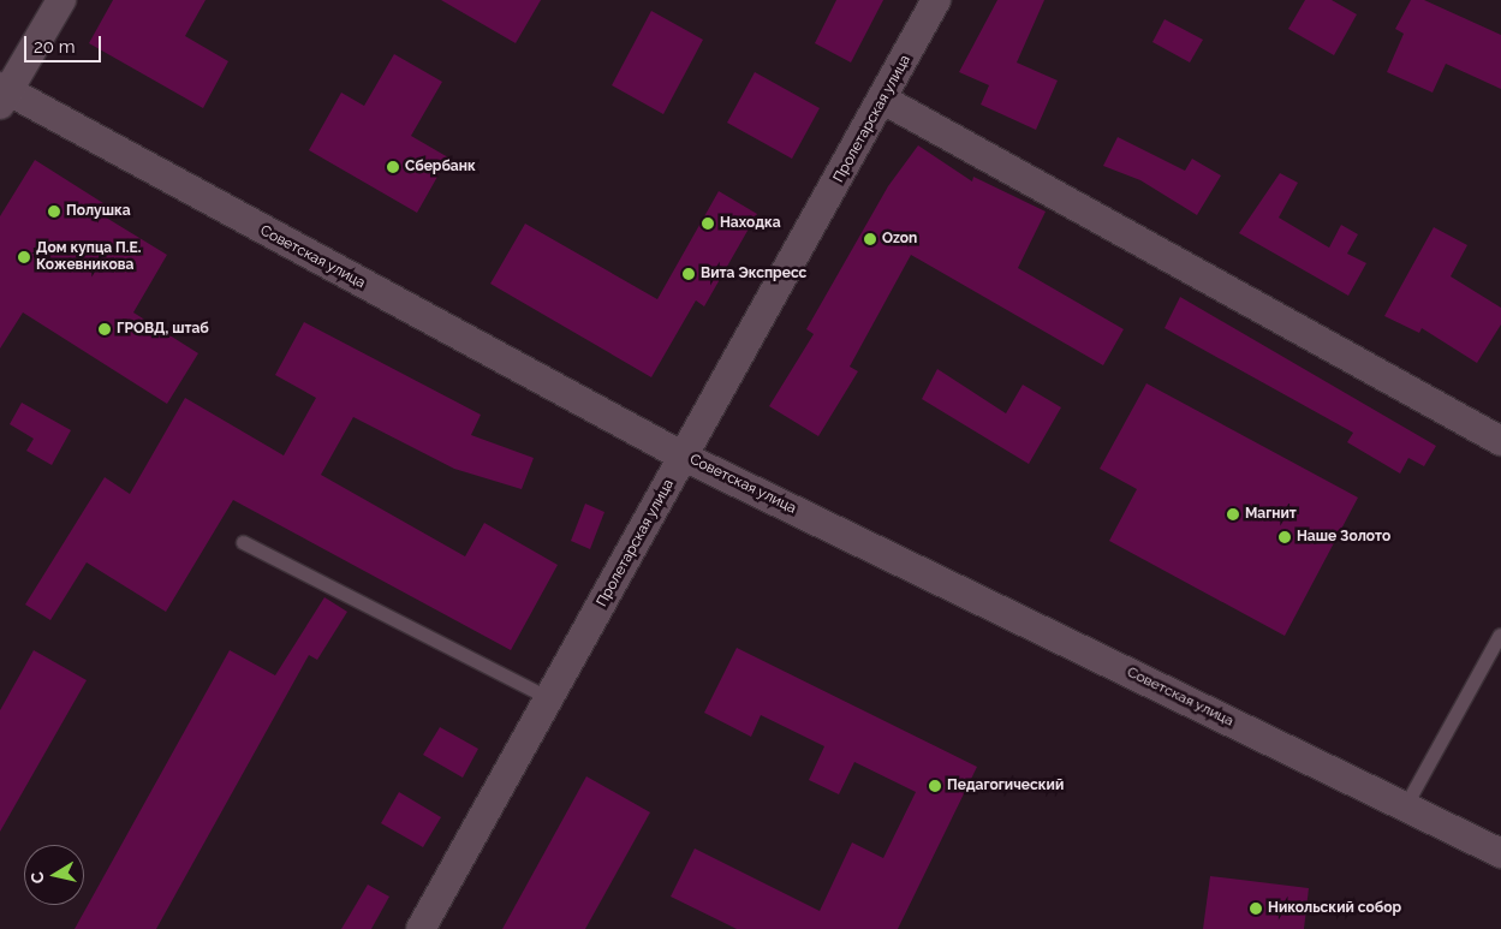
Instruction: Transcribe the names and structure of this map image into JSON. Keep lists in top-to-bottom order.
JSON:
{
  "streets": {
    "street": ["Пролетарская улица", "Советская улица"]
  },
  "crossings": [
    ["Пролетарская улица", "Советская улица"]
  ],
  "places": [
    "Сбербанк",
    "Полушка",
    "Находка",
    "Ozon",
    "Дом купца П.Е. Кожевникова",
    "Вита Экспресс",
    "ГРОВД, штаб",
    "Магнит",
    "Наше Золото",
    "Педагогический",
    "Никольский собор"
  ],
  "scale_bar": "20 m",
  "north": "left"
}
